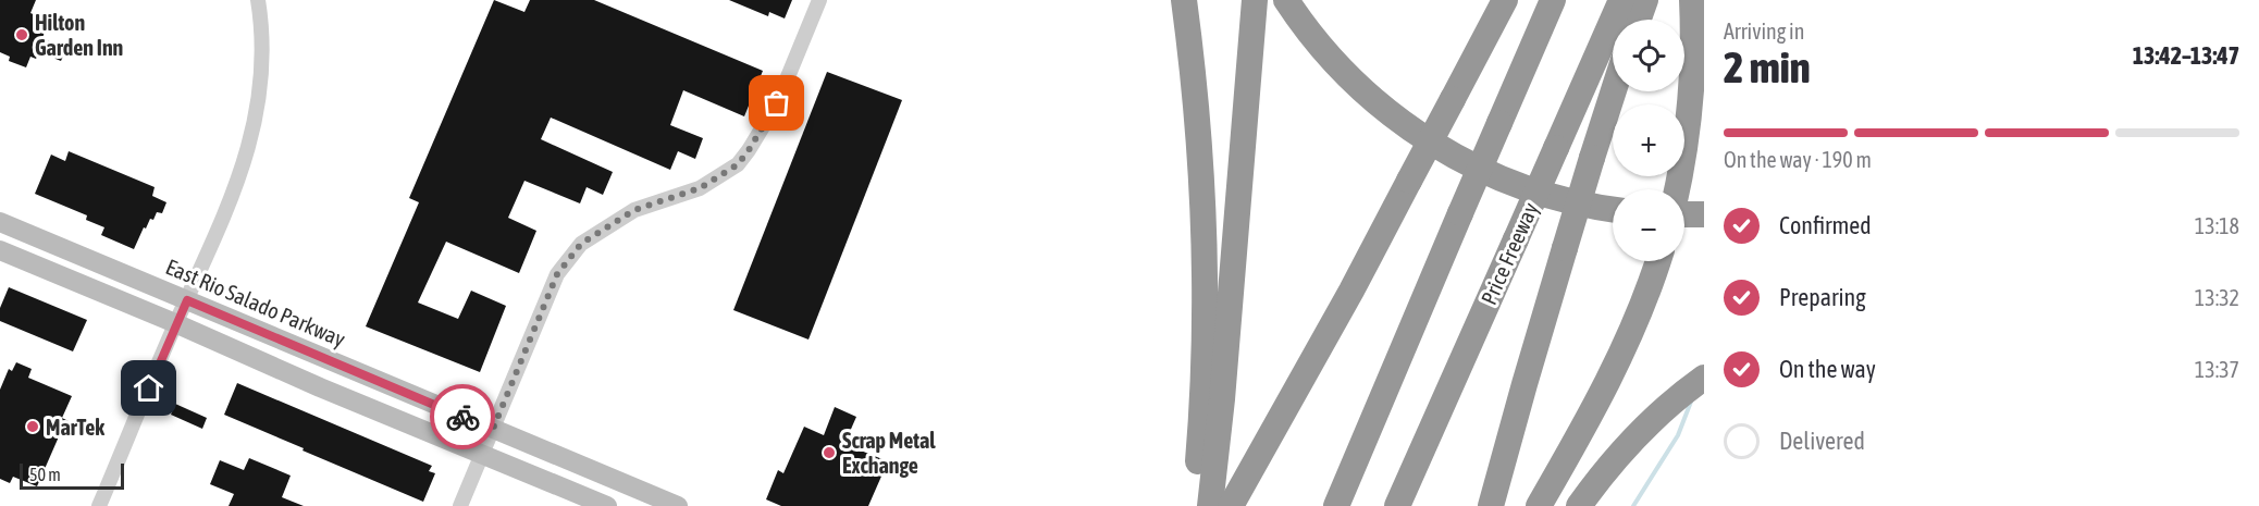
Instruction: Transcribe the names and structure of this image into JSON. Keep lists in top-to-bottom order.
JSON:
{
  "streets": {
    "highway": ["Price Freeway"],
    "main road": ["East Rio Salado Parkway"]
  },
  "places": ["Hilton Garden Inn", "MarTek", "Scrap Metal Exchange"],
  "scale_bar": "50 m",
  "page": {
    "heading": ["2 min", "Arriving in", "13:42–13:47"],
    "map_buttons": ["+", "−"],
    "bar": "On the way · 190 m",
    "list": [
      ["Confirmed", "13:18"],
      ["Preparing", "13:32"],
      ["On the way", "13:37"],
      "Delivered"
    ],
    "scale": "50 m"
  }
}
